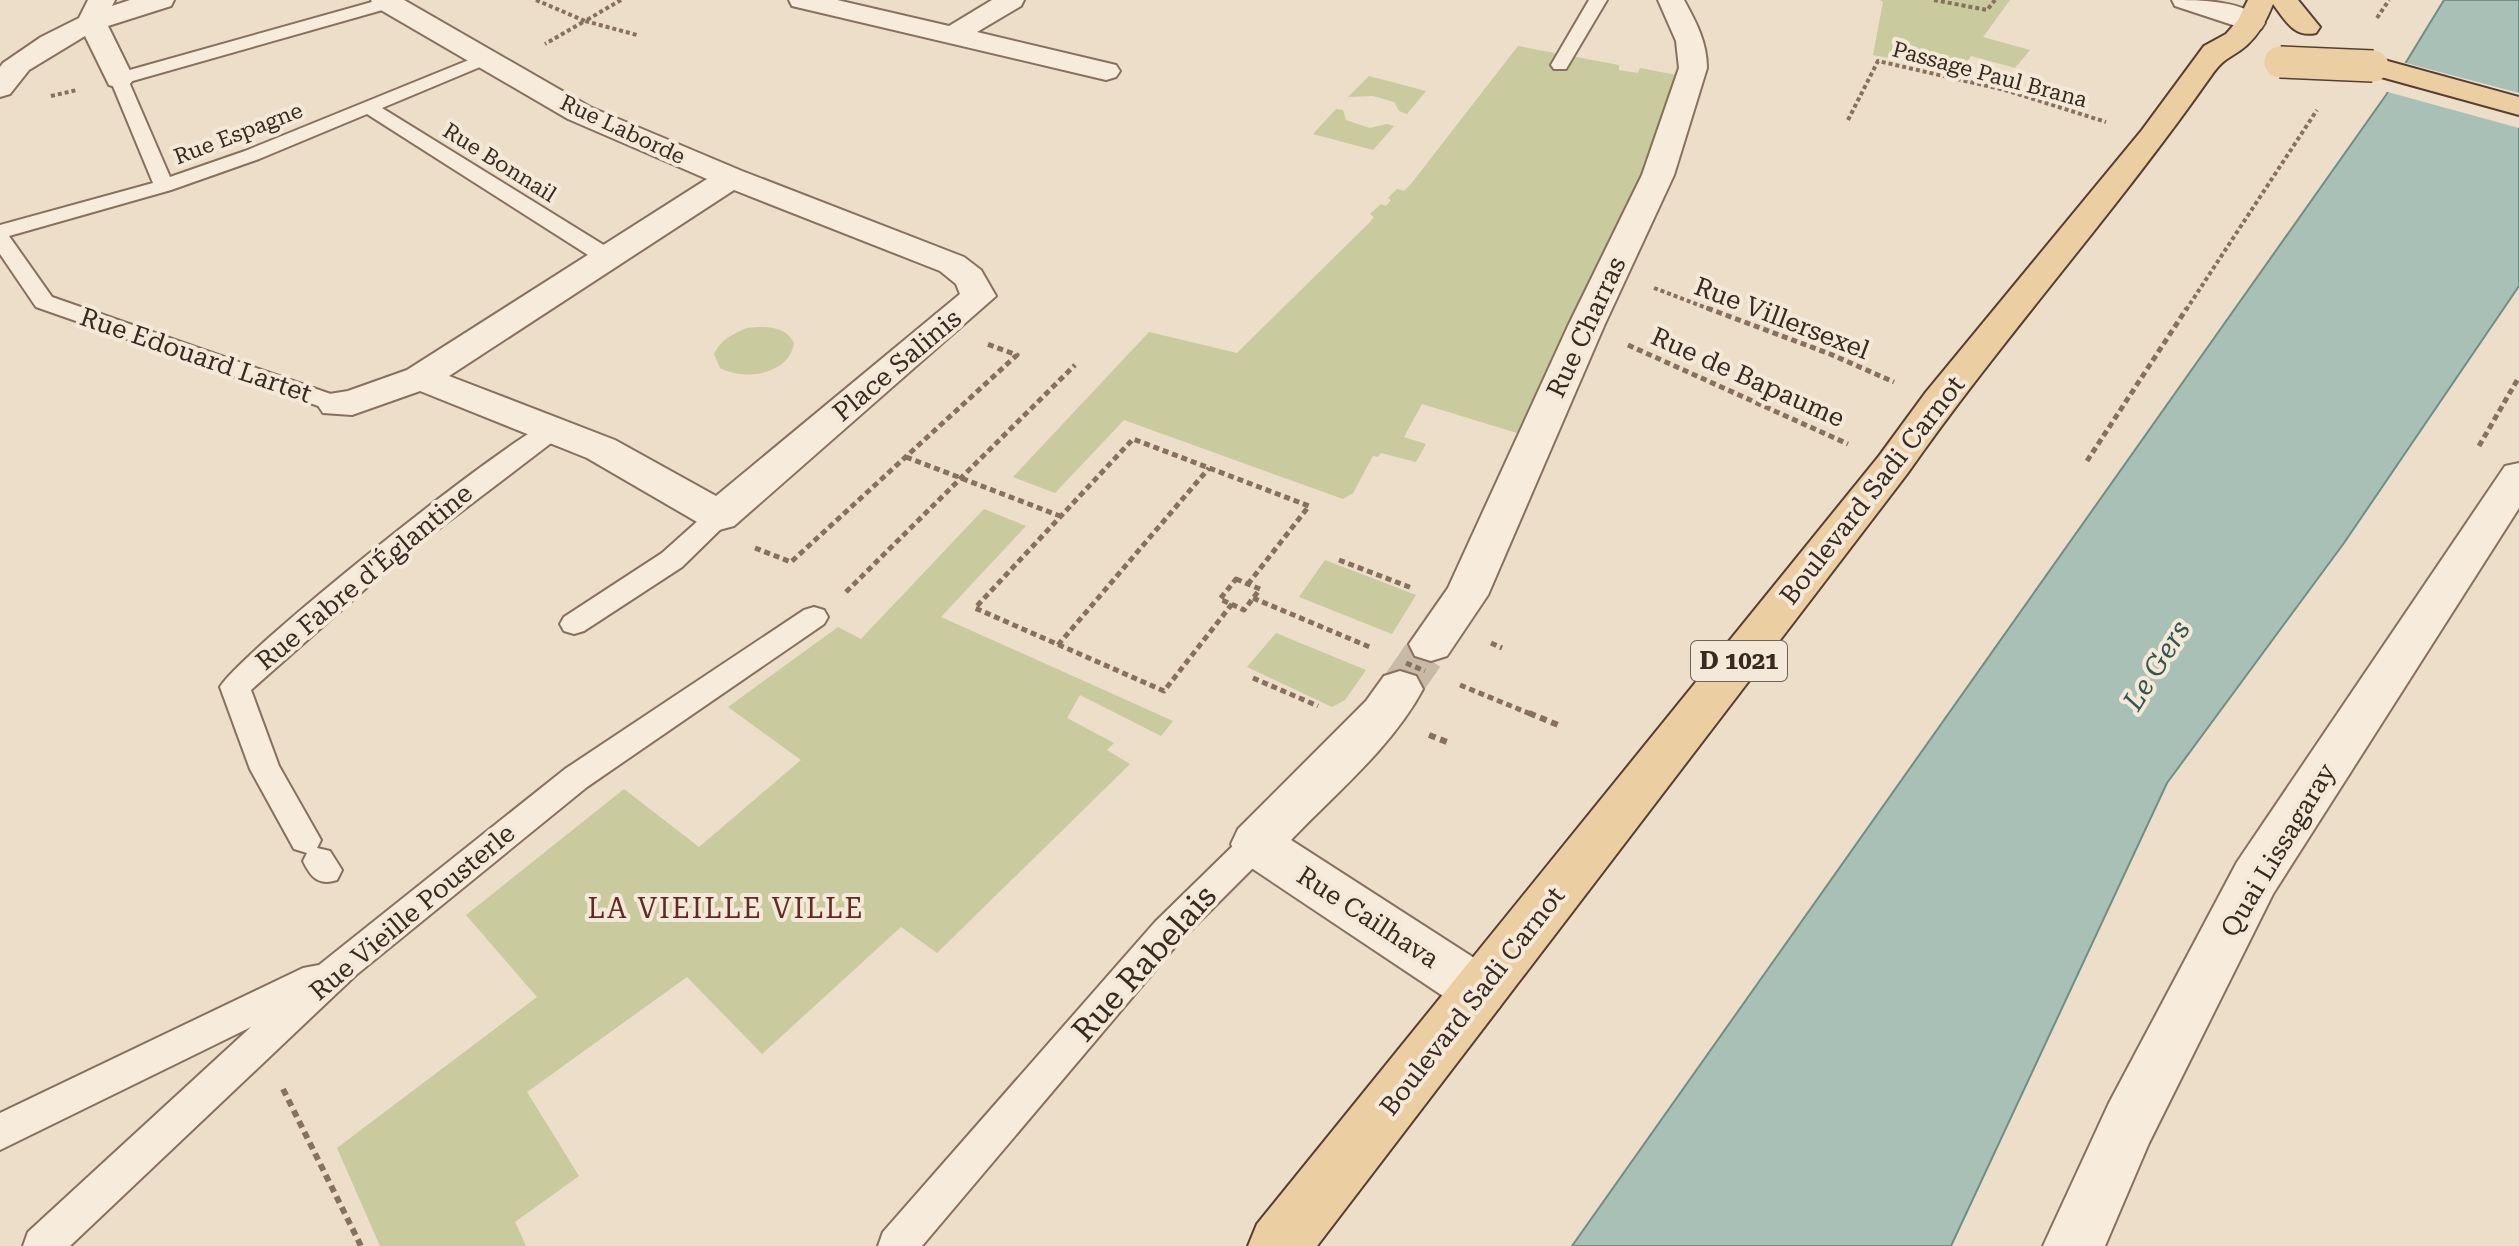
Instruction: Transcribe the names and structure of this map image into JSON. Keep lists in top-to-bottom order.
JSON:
{
  "streets": {
    "main road": ["Boulevard Sadi Carnot", "D 1021"],
    "street": [
      "Rue Laborde",
      "Rue Charras",
      "Rue Edouard Lartet",
      "Place Salinis",
      "Quai Lissagaray",
      "Rue Cailhava",
      "Rue Rabelais"
    ],
    "lane": [
      "Rue Espagne",
      "Rue Bonnail",
      "Rue Fabre d'Églantine",
      "Rue Vieille Pousterle"
    ],
    "path": ["Passage Paul Brana", "Rue Villersexel", "Rue de Bapaume"]
  },
  "crossings": [
    ["Rue Laborde", "Rue Espagne"],
    ["Rue Laborde", "Place Salinis"],
    ["Rue Espagne", "Rue Bonnail"],
    ["Rue Villersexel", "Rue Charras"],
    ["Rue Villersexel", "Boulevard Sadi Carnot"],
    ["Rue Charras", "Rue de Bapaume"],
    ["Rue Charras", "Rue Rabelais"],
    ["Rue de Bapaume", "Boulevard Sadi Carnot"],
    ["Boulevard Sadi Carnot", "Rue Cailhava"],
    ["Rue Cailhava", "Rue Rabelais"]
  ],
  "districts": ["LA VIEILLE VILLE"],
  "water": ["Le Gers"]
}
